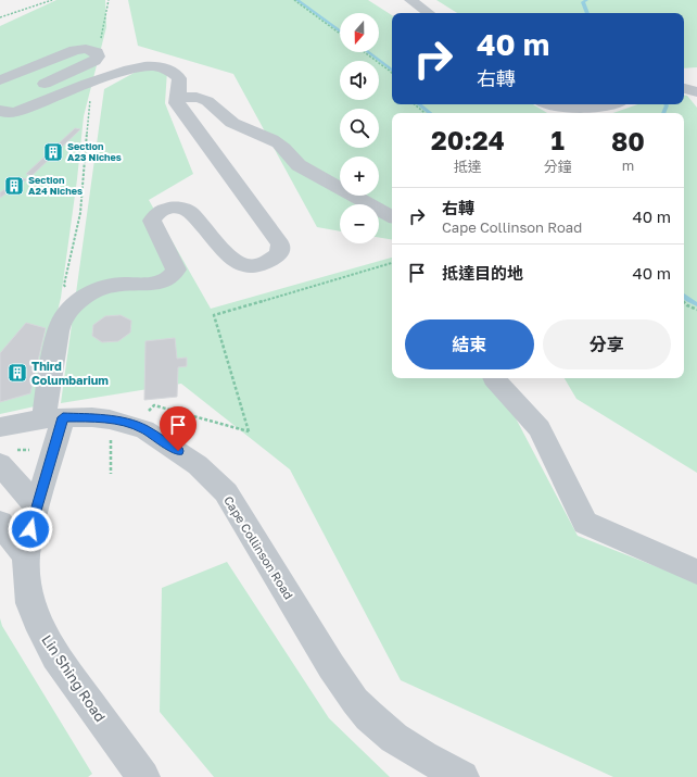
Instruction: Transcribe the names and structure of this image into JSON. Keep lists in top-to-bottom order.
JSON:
{
  "streets": {
    "street": ["Cape Collinson Road", "Lin Shing Road"]
  },
  "crossings": [
    ["Cape Collinson Road", "Lin Shing Road"]
  ],
  "places": {
    "building": ["Section A23 Niches", "Section A24 Niches", "Third Columbarium"]
  },
  "north": "bottom",
  "page": {
    "map_buttons": ["+", "−"],
    "turn": ["40 m", "右轉"],
    "eta": [
      "20:24",
      "抵達",
      "1",
      "分鐘",
      "80",
      "m"
    ],
    "list": [
      {
        "name": "右轉",
        "note": "Cape Collinson Road",
        "value": "40 m"
      },
      {
        "name": "抵達目的地",
        "value": "40 m"
      }
    ],
    "buttons": ["結束", "分享"]
  }
}
